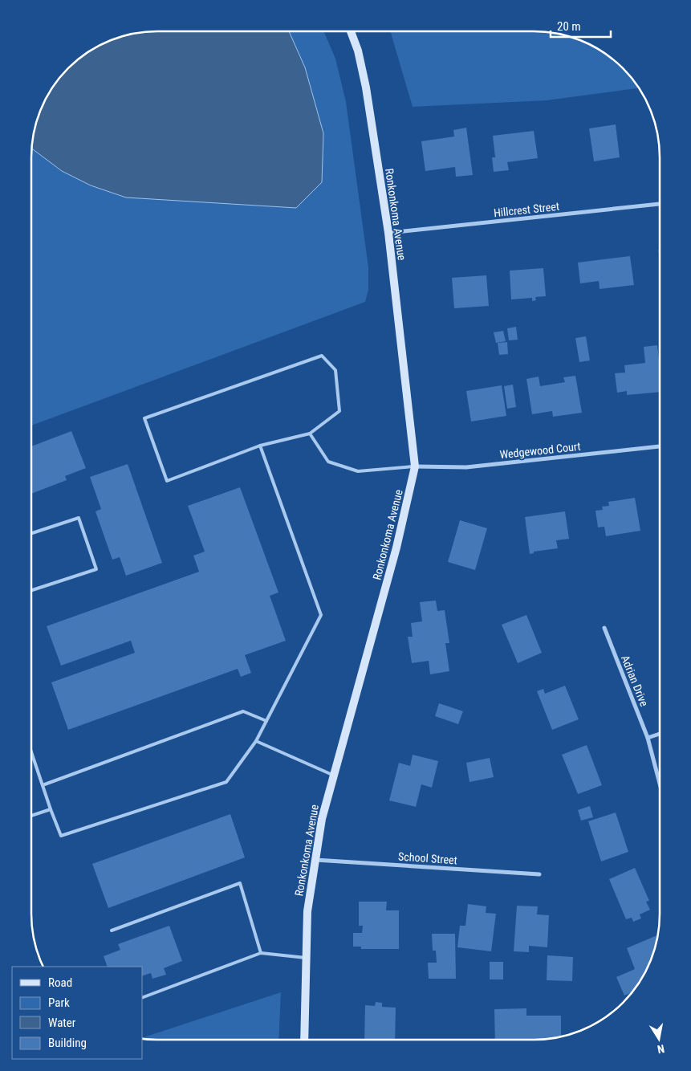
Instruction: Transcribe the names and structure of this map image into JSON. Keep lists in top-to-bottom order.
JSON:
{
  "streets": {
    "street": [
      "Hillcrest Street",
      "Ronkonkoma Avenue",
      "Wedgewood Court",
      "Adrian Drive",
      "School Street"
    ]
  },
  "crossings": [
    ["Hillcrest Street", "Ronkonkoma Avenue"],
    ["Ronkonkoma Avenue", "Wedgewood Court"],
    ["Ronkonkoma Avenue", "School Street"]
  ],
  "legend": [
    "Road",
    "Park",
    "Water",
    "Building"
  ],
  "scale_bar": "20 m",
  "north": "bottom"
}
